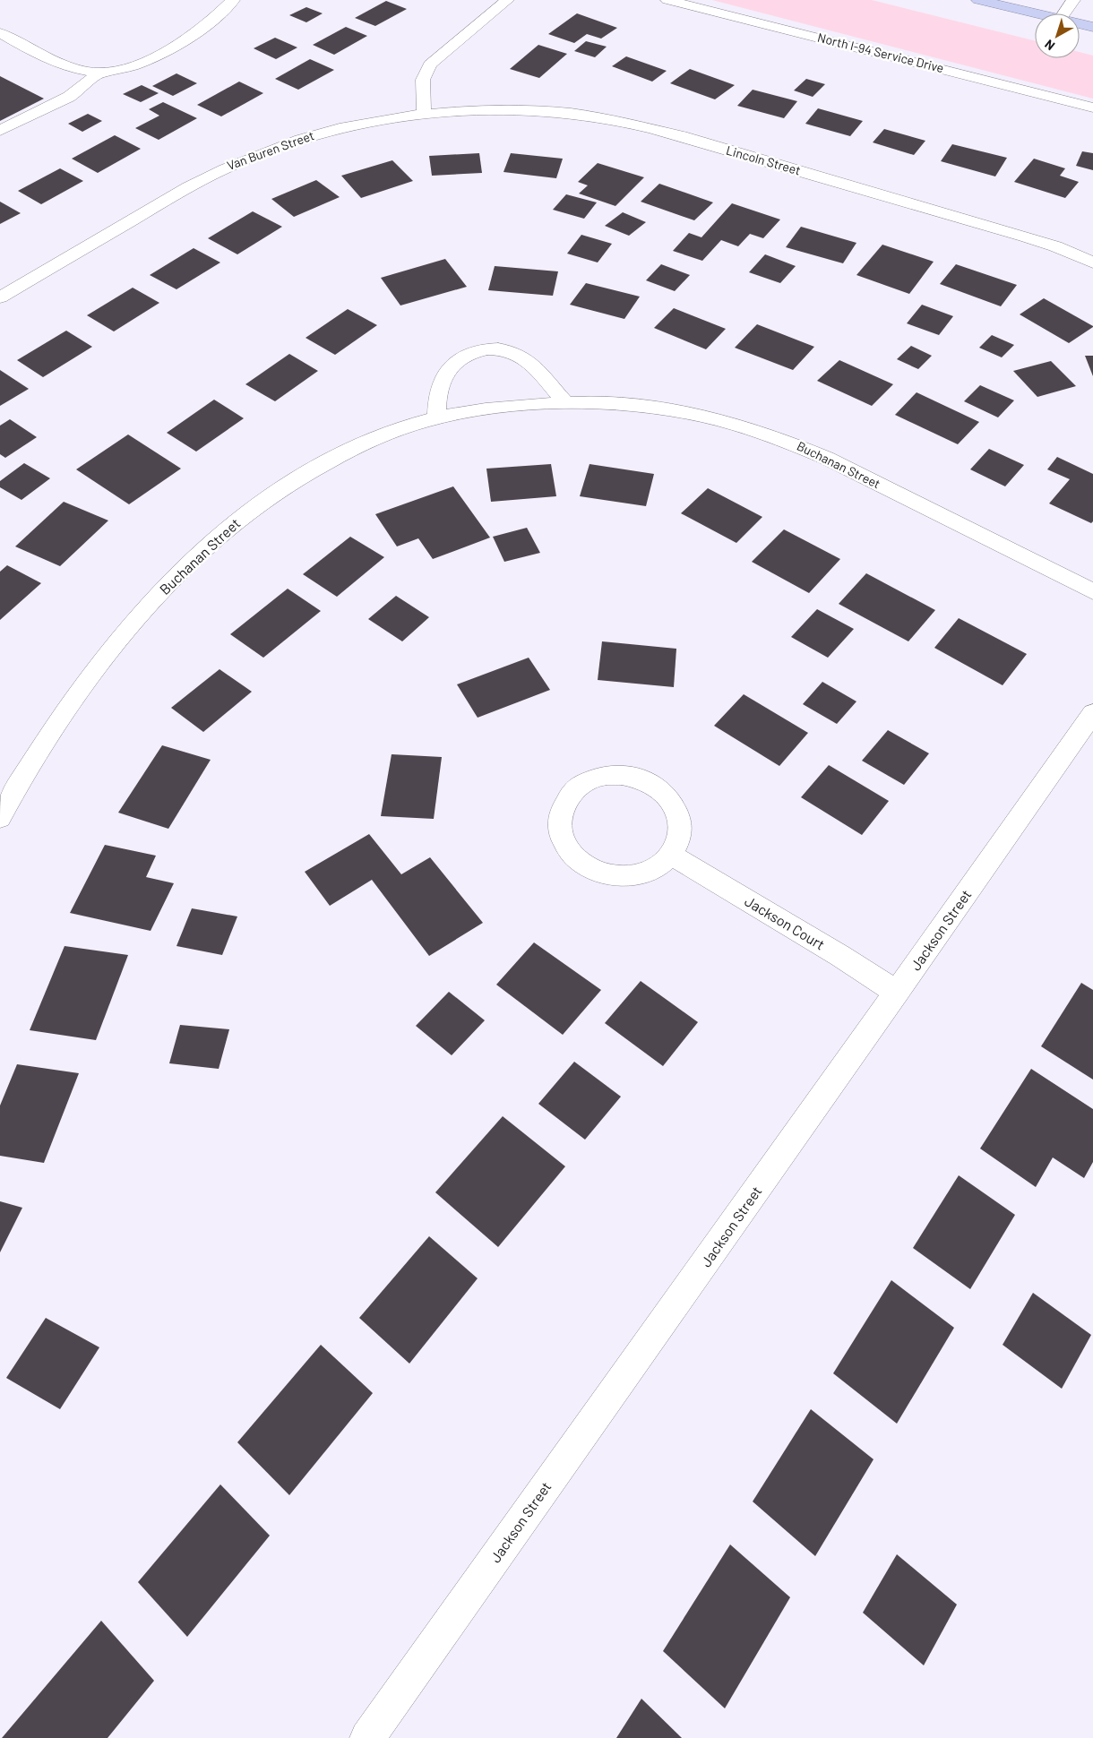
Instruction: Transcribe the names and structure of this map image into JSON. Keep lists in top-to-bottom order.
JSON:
{
  "streets": {
    "street": [
      "North I-94 Service Drive",
      "Van Buren Street",
      "Lincoln Street",
      "Buchanan Street",
      "Jackson Court",
      "Jackson Street"
    ]
  },
  "crossings": [
    ["Van Buren Street", "Lincoln Street"],
    ["Jackson Court", "Jackson Street"]
  ],
  "north": "bottom left"
}
